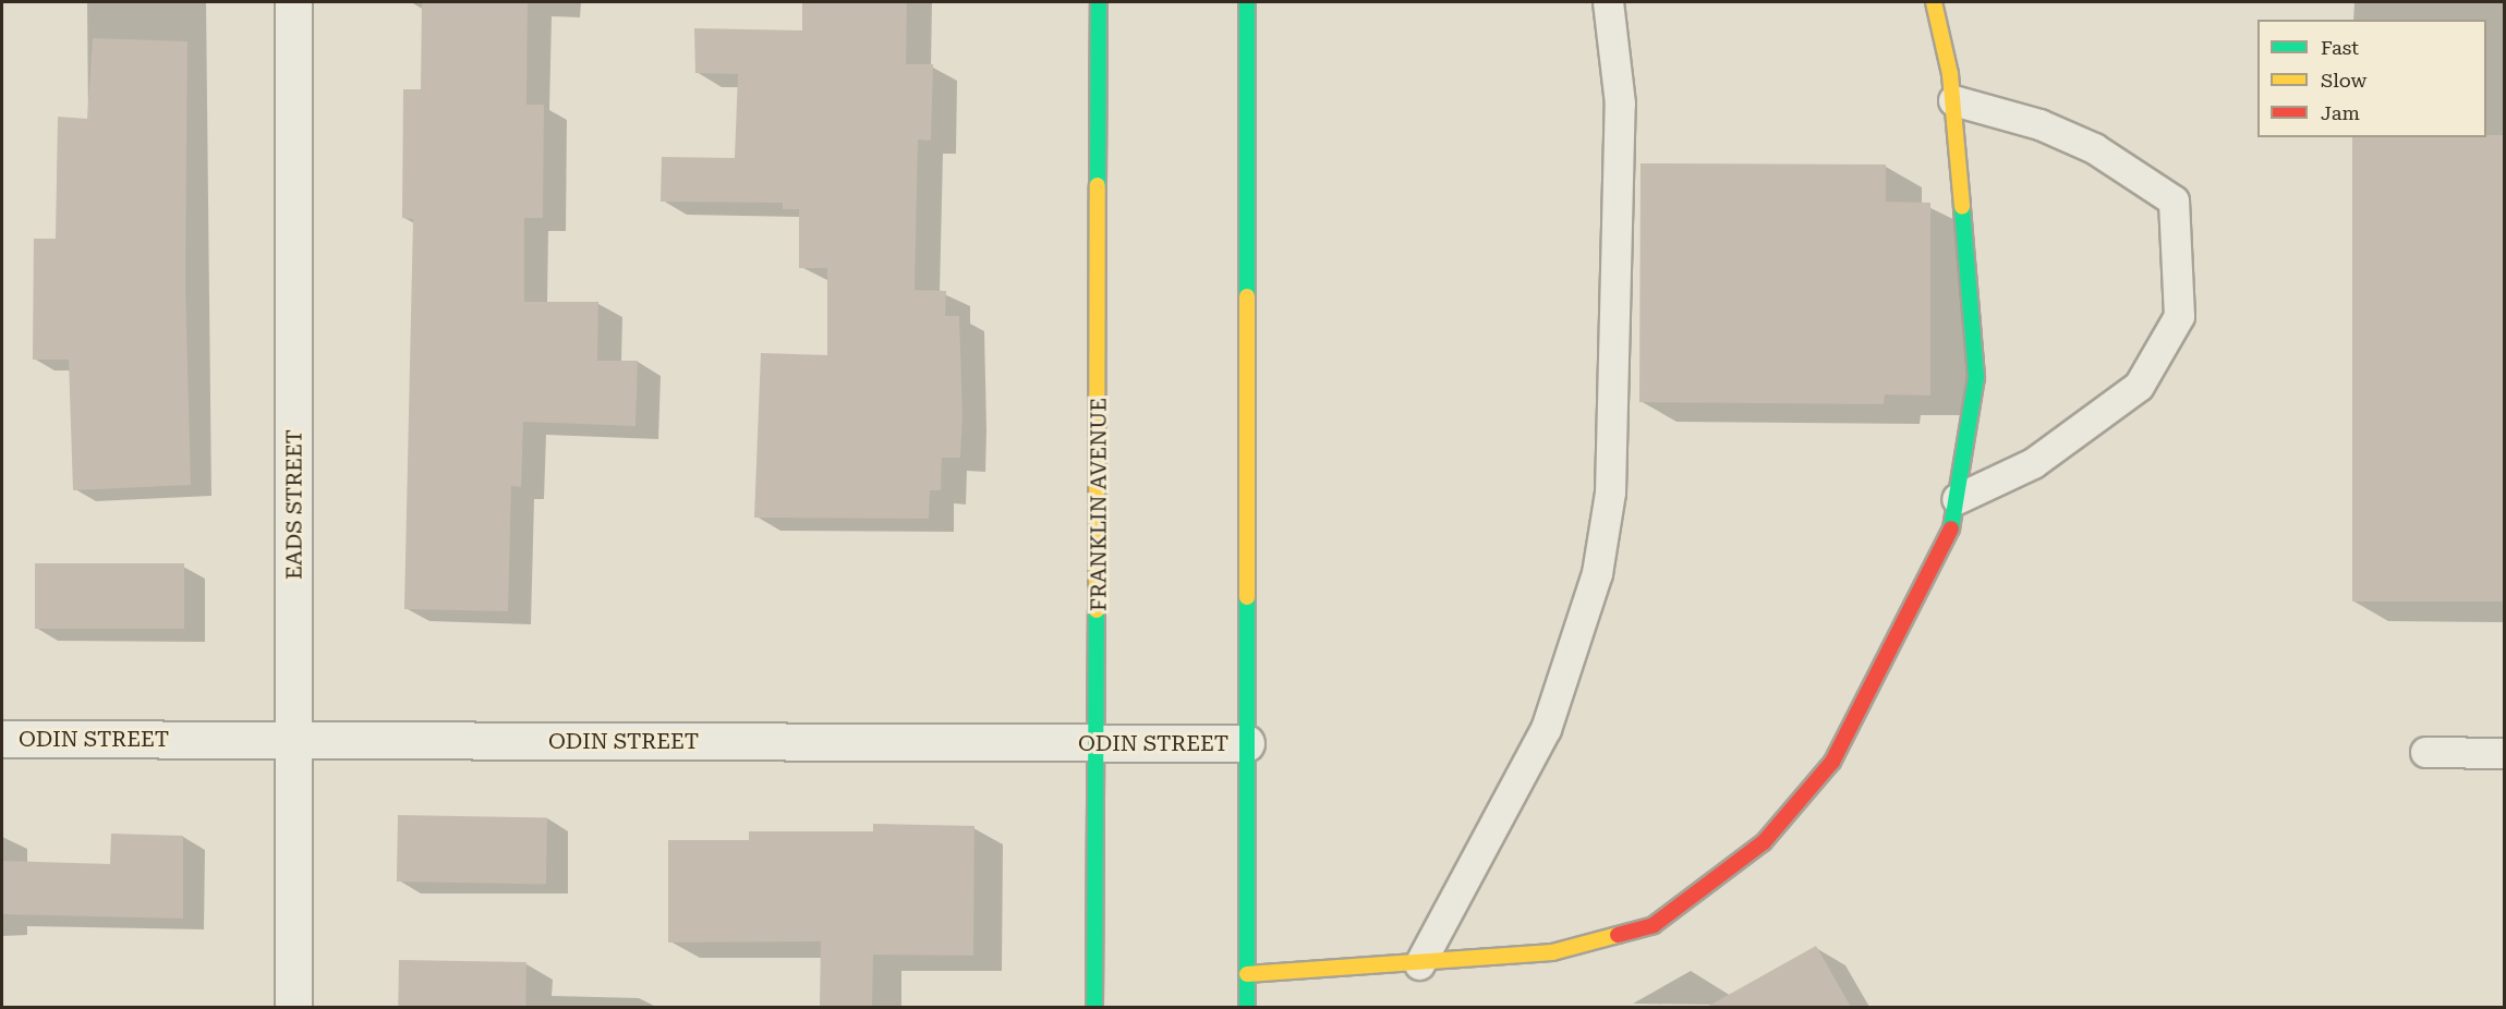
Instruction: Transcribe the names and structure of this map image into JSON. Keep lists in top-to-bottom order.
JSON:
{
  "streets": {
    "street": ["EADS STREET", "FRANKLIN AVENUE", "ODIN STREET"]
  },
  "crossings": [
    ["EADS STREET", "ODIN STREET"],
    ["FRANKLIN AVENUE", "ODIN STREET"]
  ],
  "legend": ["Fast", "Slow", "Jam"]
}
